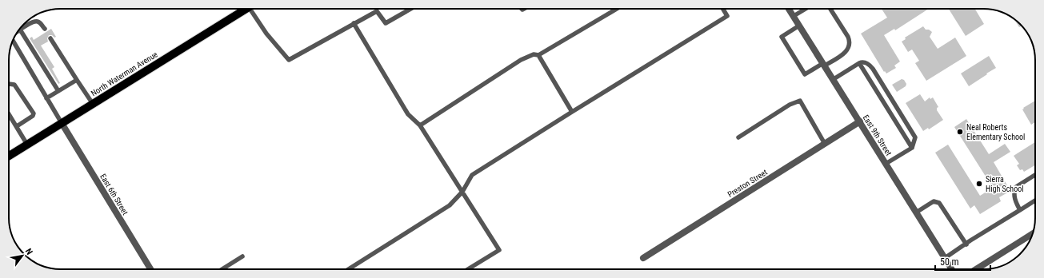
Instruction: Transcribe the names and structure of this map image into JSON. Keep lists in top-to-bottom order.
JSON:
{
  "streets": {
    "main road": ["North Waterman Avenue"],
    "street": ["East 9th Street", "Preston Street", "East 6th Street"]
  },
  "crossings": [
    ["North Waterman Avenue", "East 6th Street"],
    ["East 9th Street", "Preston Street"]
  ],
  "places": ["Neal Roberts Elementary School", "Sierra High School"],
  "scale_bar": "50 m",
  "north": "top right"
}
